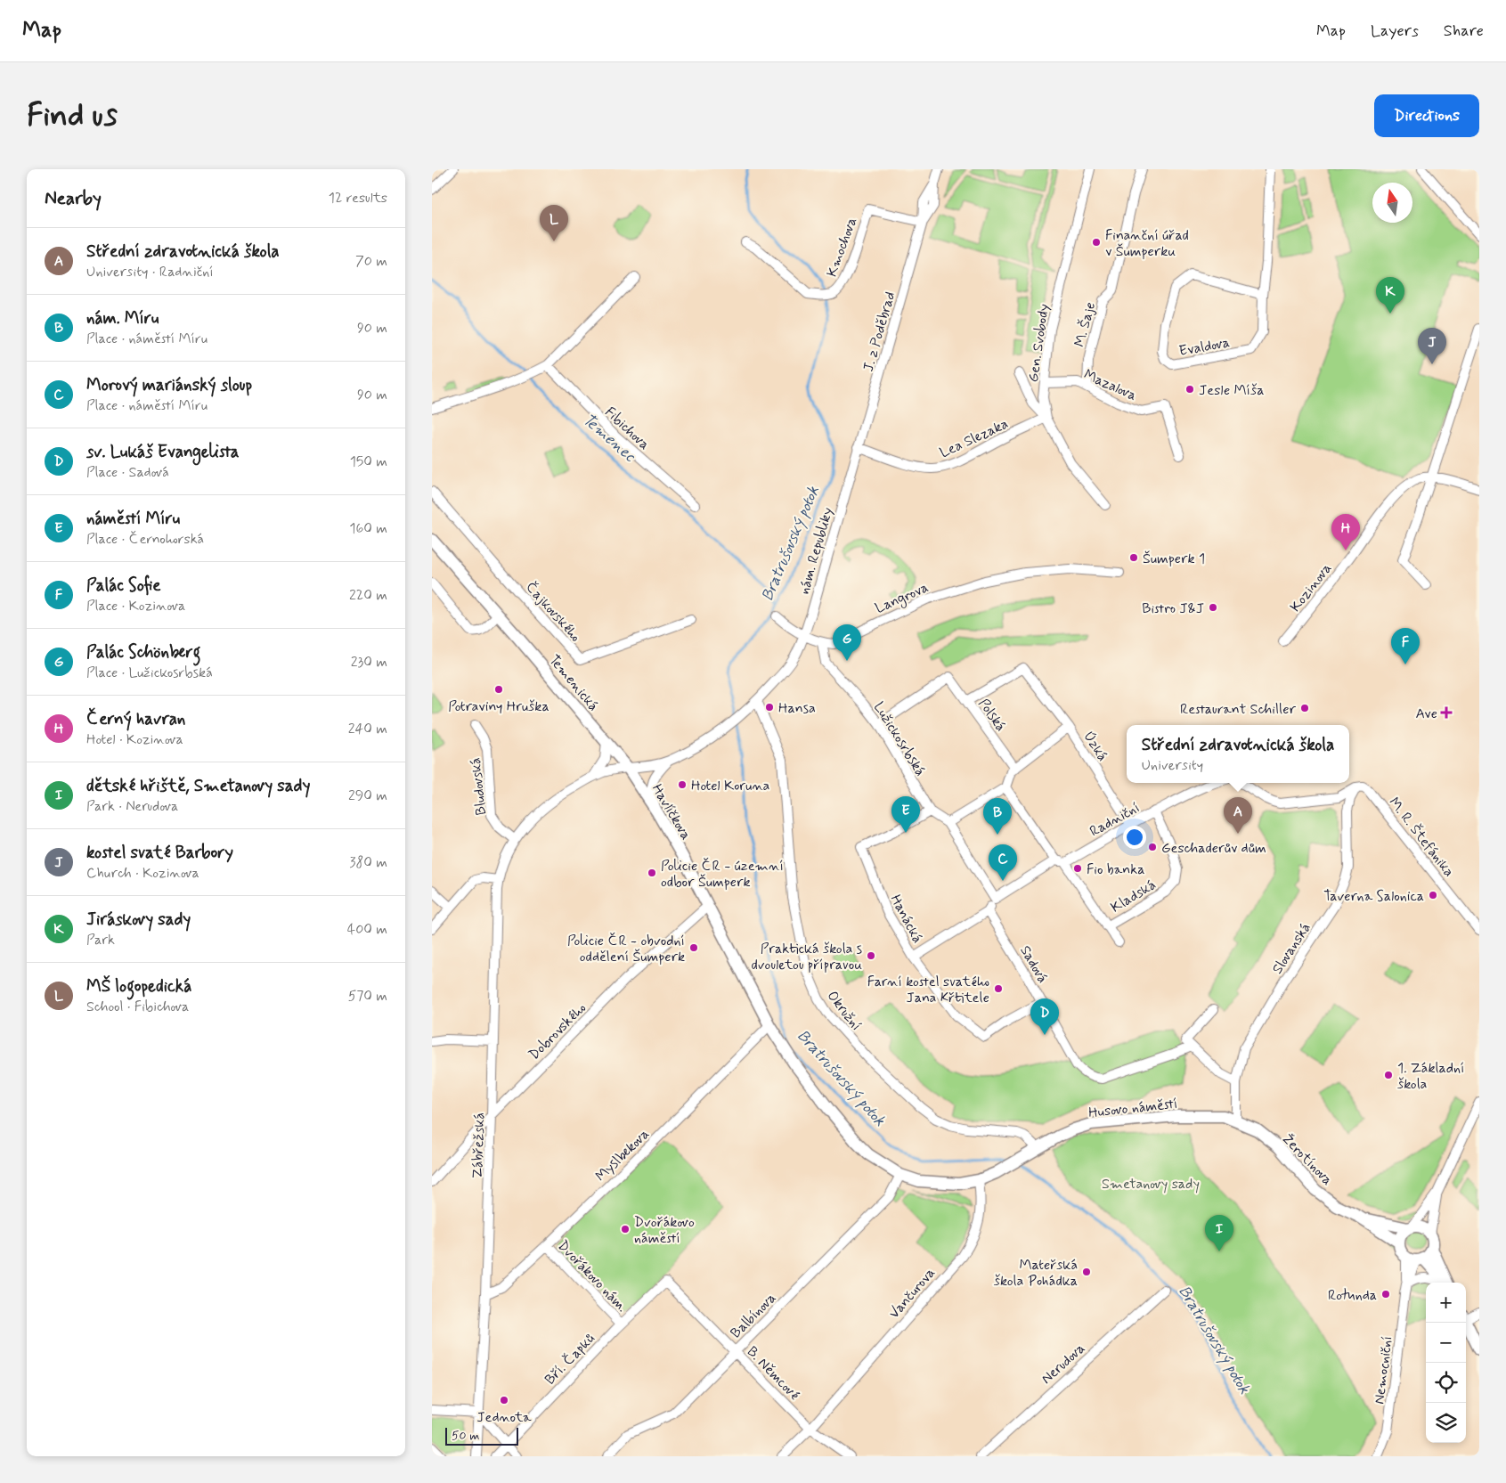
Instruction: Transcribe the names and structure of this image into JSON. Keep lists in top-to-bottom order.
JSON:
{
  "streets": {
    "street": [
      "Kmochova",
      "M. Šaje",
      "J. z Poděbrad",
      "Gen. Svobody",
      "Evaldova",
      "Mazalova",
      "Fibichova",
      "Lea Slezaka",
      "nám. Republiky",
      "Kozinova",
      "Langrova",
      "Čajkovského",
      "Temenická",
      "Polská",
      "Lužickosrbská",
      "Úzká",
      "Bludovská",
      "Havlíčkova",
      "Radniční",
      "M. R. Štefánika",
      "Kladská",
      "Hanácká",
      "Slovanská",
      "Sadová",
      "Okružní",
      "Dobrovského",
      "Husovo náměstí",
      "Zábřežská",
      "Myslbekova",
      "Žerotínova",
      "Dvořákovo nám.",
      "Vančurova",
      "Balbínova",
      "Bří. Čapků",
      "Nerudova",
      "Nemocniční",
      "B. Němcové"
    ]
  },
  "crossings": [
    ["Kmochova", "J. z Poděbrad"],
    ["M. Šaje", "Mazalova"],
    ["J. z Poděbrad", "Lea Slezaka"],
    ["J. z Poděbrad", "nám. Republiky"],
    ["Gen. Svobody", "Mazalova"],
    ["Gen. Svobody", "Lea Slezaka"],
    ["Lea Slezaka", "nám. Republiky"],
    ["Langrova", "Lužickosrbská"],
    ["Temenická", "Havlíčkova"],
    ["Polská", "Lužickosrbská"],
    ["Polská", "Úzká"],
    ["Lužickosrbská", "Hanácká"],
    ["Úzká", "Radniční"],
    ["Bludovská", "Zábřežská"],
    ["Havlíčkova", "Dobrovského"],
    ["Havlíčkova", "Myslbekova"],
    ["Havlíčkova", "Vančurova"],
    ["Havlíčkova", "Balbínova"],
    ["Radniční", "Kladská"],
    ["M. R. Štefánika", "Slovanská"],
    ["Hanácká", "Sadová"],
    ["Slovanská", "Husovo náměstí"],
    ["Slovanská", "Žerotínova"],
    ["Okružní", "Husovo náměstí"],
    ["Dobrovského", "Zábřežská"],
    ["Husovo náměstí", "Žerotínova"],
    ["Zábřežská", "Myslbekova"],
    ["Myslbekova", "Dvořákovo nám."],
    ["Žerotínova", "Nemocniční"],
    ["Dvořákovo nám.", "Bří. Čapků"],
    ["Vančurova", "B. Němcové"],
    ["Balbínova", "B. Němcové"],
    ["Bří. Čapků", "B. Němcové"]
  ],
  "water": ["Temenec", "Bratrušovský potok"],
  "parks": ["Smetanovy sady"],
  "places": {
    "other": [
      "Finanční úřad v Šumperku",
      "Jesle Míša",
      "Šumperk 1",
      "Bistro J&J",
      "Potraviny Hruška",
      "Hansa",
      "Restaurant Schiller",
      "Hotel Koruna",
      "Geschaderův dům",
      "Fio banka",
      "Policie ČR - územní odbor Šumperk",
      "Taverna Salonica",
      "Policie ČR - obvodní oddělení Šumperk",
      "Praktická škola s dvouletou přípravou",
      "Farní kostel svatého Jana Křtitele",
      "1. Základní škola",
      "Dvořákovo náměstí",
      "Mateřská škola Pohádka",
      "Rotunda",
      "Jednota"
    ],
    "health": ["Ave"]
  },
  "scale_bar": "50 m",
  "north": "top",
  "page": {
    "header": "Map",
    "nav": ["Map", "Layers", "Share"],
    "buttons": "Directions",
    "title": "Find us",
    "heading": ["Nearby", "12 results"],
    "pins": [
      "L",
      "K",
      "J",
      "H",
      "G",
      "F",
      "E",
      "A",
      "B",
      "C",
      "D",
      "I"
    ],
    "list": [
      {
        "mark": "A",
        "name": "Střední zdravotnická škola",
        "note": "University · Radniční",
        "value": "70 m"
      },
      {
        "mark": "B",
        "name": "nám. Míru",
        "note": "Place · náměstí Míru",
        "value": "90 m"
      },
      {
        "mark": "C",
        "name": "Morový mariánský sloup",
        "note": "Place · náměstí Míru",
        "value": "90 m"
      },
      {
        "mark": "D",
        "name": "sv. Lukáš Evangelista",
        "note": "Place · Sadová",
        "value": "150 m"
      },
      {
        "mark": "E",
        "name": "náměstí Míru",
        "note": "Place · Černohorská",
        "value": "160 m"
      },
      {
        "mark": "F",
        "name": "Palác Sofie",
        "note": "Place · Kozinova",
        "value": "220 m"
      },
      {
        "mark": "G",
        "name": "Palác Schönberg",
        "note": "Place · Lužickosrbská",
        "value": "230 m"
      },
      {
        "mark": "H",
        "name": "Černý havran",
        "note": "Hotel · Kozinova",
        "value": "240 m"
      },
      {
        "mark": "I",
        "name": "dětské hřiště, Smetanovy sady",
        "note": "Park · Nerudova",
        "value": "290 m"
      },
      {
        "mark": "J",
        "name": "kostel svaté Barbory",
        "note": "Church · Kozinova",
        "value": "380 m"
      },
      {
        "mark": "K",
        "name": "Jiráskovy sady",
        "note": "Park",
        "value": "400 m"
      },
      {
        "mark": "L",
        "name": "MŠ logopedická",
        "note": "School · Fibichova",
        "value": "570 m"
      }
    ],
    "popup": ["Střední zdravotnická škola", "University"],
    "map_buttons": ["+", "−"],
    "scale": "50 m"
  }
}
